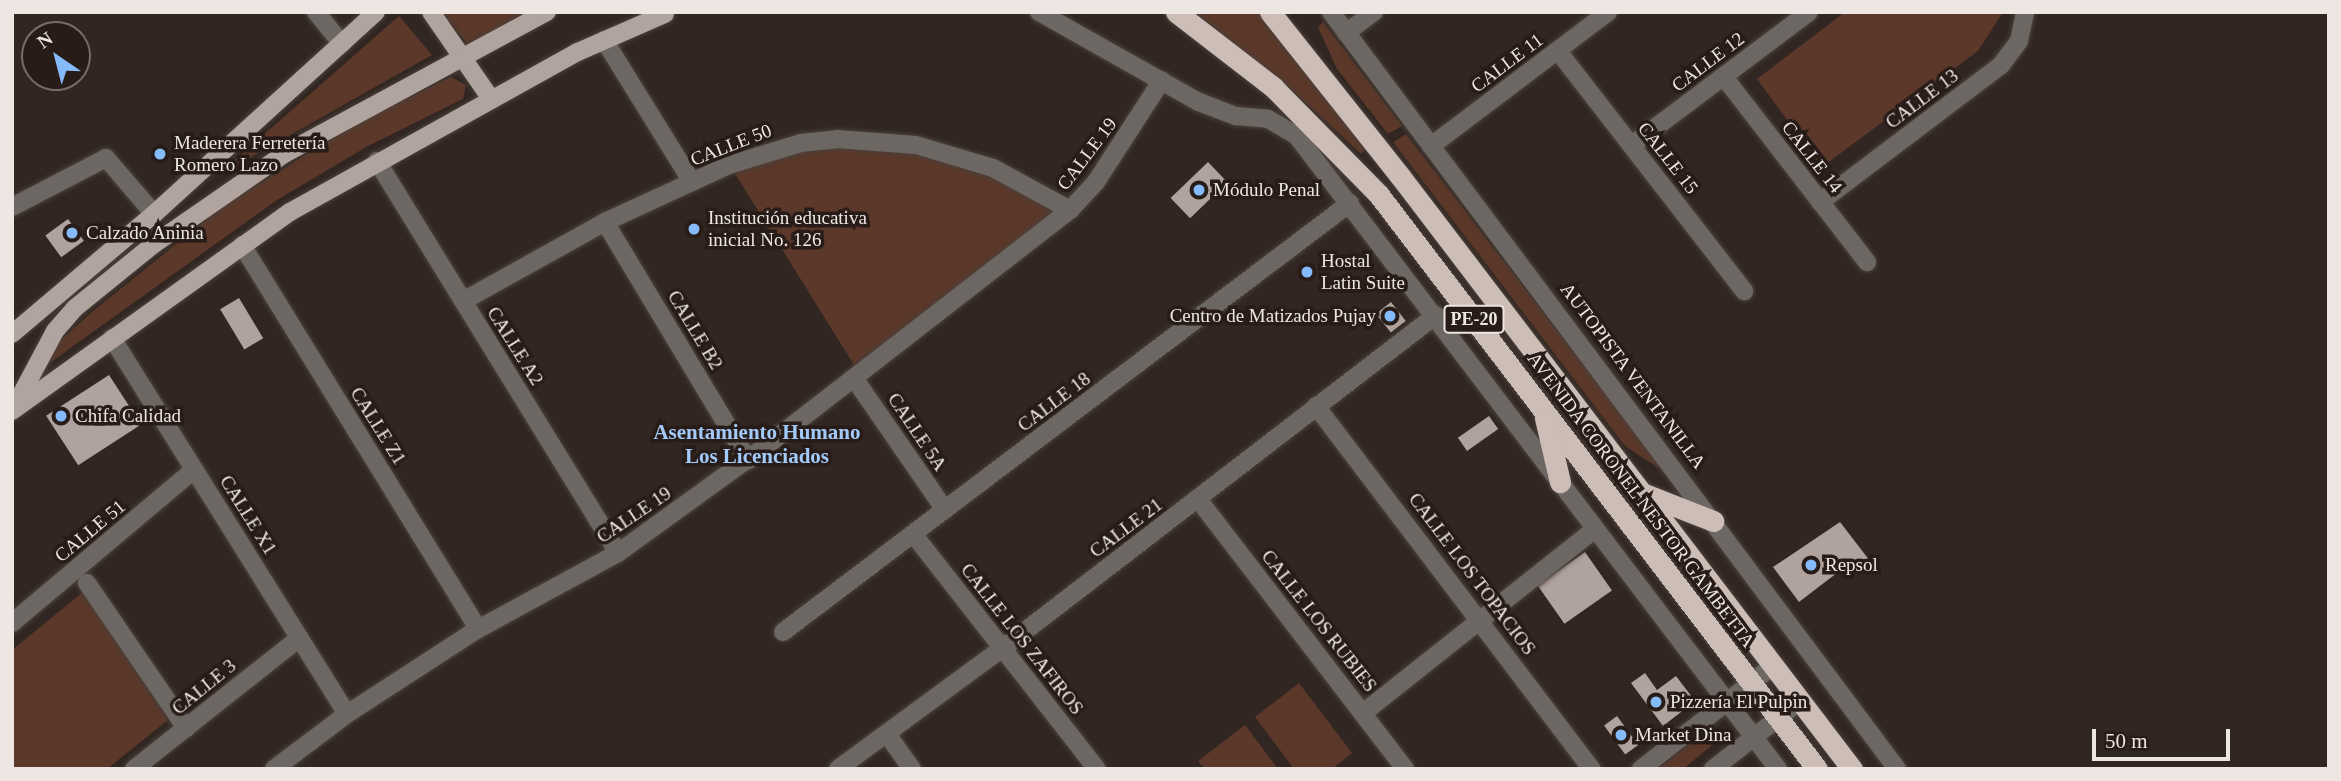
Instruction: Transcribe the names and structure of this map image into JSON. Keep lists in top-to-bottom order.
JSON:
{
  "streets": {
    "highway": ["PE-20", "AVENIDA CORONEL NESTOR GAMBETTA"],
    "street": [
      "CALLE 12",
      "CALLE 11",
      "CALLE 13",
      "CALLE 50",
      "CALLE 19",
      "CALLE 14",
      "CALLE 15",
      "CALLE B2",
      "CALLE A2",
      "AUTOPISTA VENTANILLA",
      "CALLE 18",
      "CALLE Z1",
      "CALLE 5A",
      "CALLE X1",
      "CALLE 21",
      "CALLE 51",
      "CALLE LOS TOPACIOS",
      "CALLE LOS RUBIES",
      "CALLE LOS ZAFIROS",
      "CALLE 3"
    ]
  },
  "crossings": [
    ["CALLE 12", "CALLE 14"],
    ["CALLE 12", "CALLE 15"],
    ["CALLE 11", "CALLE 15"],
    ["CALLE 11", "AUTOPISTA VENTANILLA"],
    ["CALLE 13", "CALLE 14"],
    ["CALLE 50", "CALLE 19"],
    ["CALLE 50", "CALLE B2"],
    ["CALLE 50", "CALLE A2"],
    ["CALLE 19", "CALLE B2"],
    ["CALLE 19", "CALLE A2"],
    ["CALLE 19", "CALLE Z1"],
    ["CALLE 19", "CALLE 5A"],
    ["CALLE 19", "CALLE X1"],
    ["PE-20", "AVENIDA CORONEL NESTOR GAMBETTA"],
    ["CALLE 18", "CALLE 5A"],
    ["CALLE 18", "CALLE LOS ZAFIROS"],
    ["CALLE X1", "CALLE 51"],
    ["CALLE X1", "CALLE 3"],
    ["CALLE 21", "CALLE LOS TOPACIOS"],
    ["CALLE 21", "CALLE LOS RUBIES"],
    ["CALLE 21", "CALLE LOS ZAFIROS"]
  ],
  "districts": ["Asentamiento Humano Los Licenciados"],
  "places": [
    "Maderera Ferretería Romero Lazo",
    "Módulo Penal",
    "Institución educativa inicial No. 126",
    "Calzado Aninia",
    "Hostal Latin Suite",
    "Centro de Matizados Pujay",
    "Chifa Calidad",
    "Repsol",
    "Pizzería El Pulpin",
    "Market Dina"
  ],
  "scale_bar": "50 m",
  "north": "top left"
}
